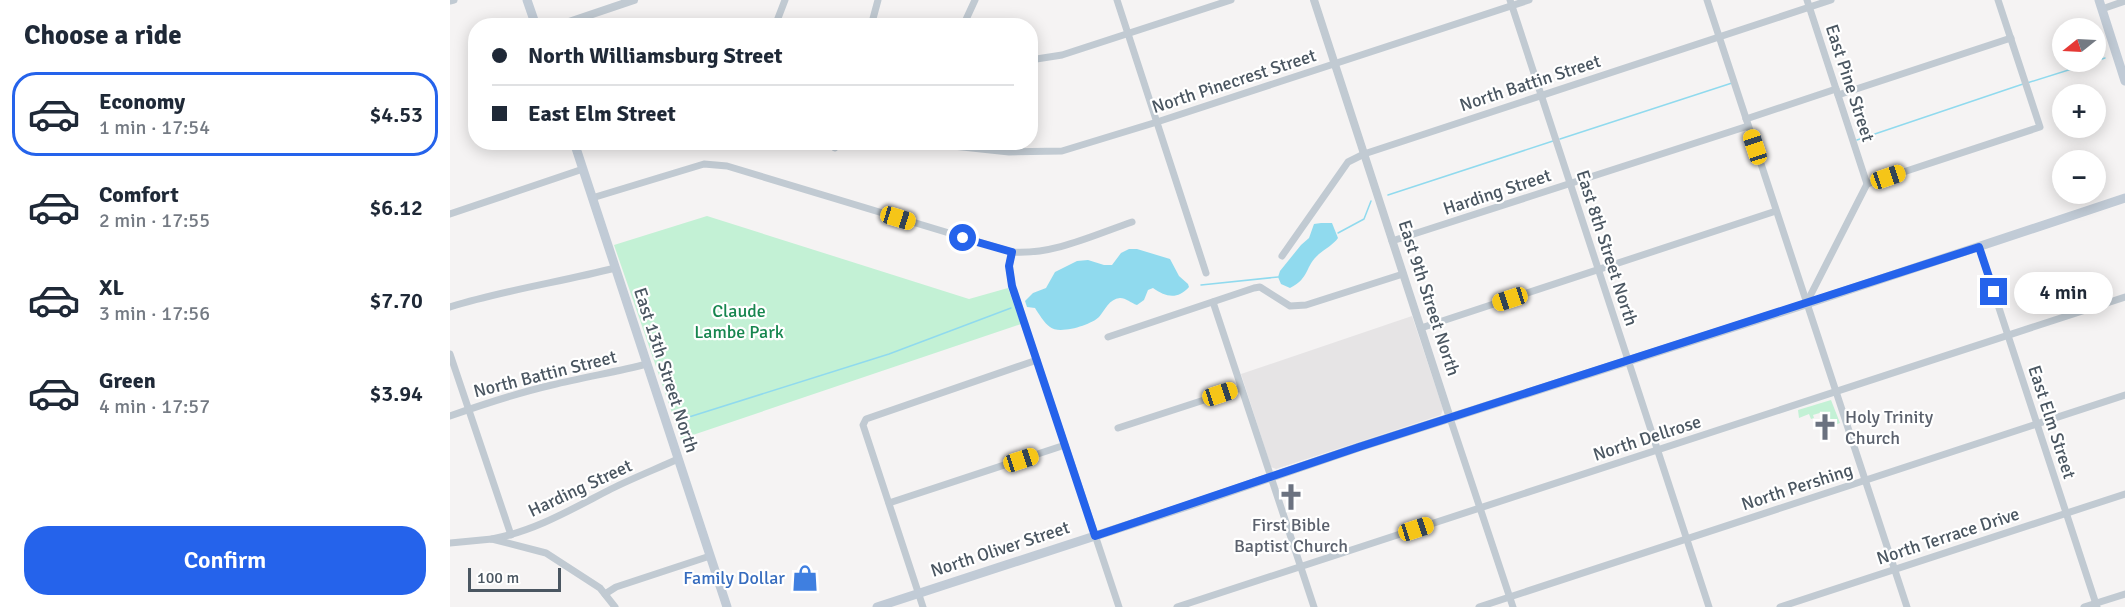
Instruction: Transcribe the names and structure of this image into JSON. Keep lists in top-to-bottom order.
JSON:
{
  "streets": {
    "main road": ["East 13th Street North", "North Oliver Street"],
    "street": [
      "North Pinecrest Street",
      "North Battin Street",
      "East Pine Street",
      "Harding Street",
      "East 8th Street North",
      "East 9th Street North",
      "East Elm Street",
      "North Dellrose",
      "North Pershing",
      "North Terrace Drive"
    ]
  },
  "crossings": [
    ["North Pinecrest Street", "East 8th Street North"],
    ["North Pinecrest Street", "East 9th Street North"],
    ["North Battin Street", "East Pine Street"],
    ["North Battin Street", "East 8th Street North"],
    ["North Battin Street", "East 9th Street North"],
    ["North Battin Street", "East 13th Street North"],
    ["East Pine Street", "Harding Street"],
    ["Harding Street", "East 8th Street North"],
    ["Harding Street", "East 9th Street North"],
    ["Harding Street", "East 13th Street North"],
    ["East 8th Street North", "North Dellrose"],
    ["East 8th Street North", "North Pershing"],
    ["East 8th Street North", "North Oliver Street"],
    ["East 9th Street North", "North Dellrose"],
    ["East 9th Street North", "North Pershing"],
    ["East 9th Street North", "North Oliver Street"],
    ["East Elm Street", "North Dellrose"],
    ["East Elm Street", "North Pershing"],
    ["East Elm Street", "North Terrace Drive"],
    ["East Elm Street", "North Oliver Street"]
  ],
  "parks": ["Claude Lambe Park"],
  "places": {
    "church": ["Holy Trinity Church", "First Bible Baptist Church"],
    "shop": ["Family Dollar"]
  },
  "scale_bar": "100 m",
  "north": "left",
  "page": {
    "heading": "Choose a ride",
    "map_buttons": ["+", "−"],
    "banner": ["North Williamsburg Street", "East Elm Street"],
    "list": [
      {
        "name": "Economy",
        "note": "1 min · 17:54",
        "value": "$4.53"
      },
      {
        "name": "Comfort",
        "note": "2 min · 17:55",
        "value": "$6.12"
      },
      {
        "name": "XL",
        "note": "3 min · 17:56",
        "value": "$7.70"
      },
      {
        "name": "Green",
        "note": "4 min · 17:57",
        "value": "$3.94"
      }
    ],
    "bubble": "4 min",
    "buttons": "Confirm",
    "scale": "100 m"
  }
}
